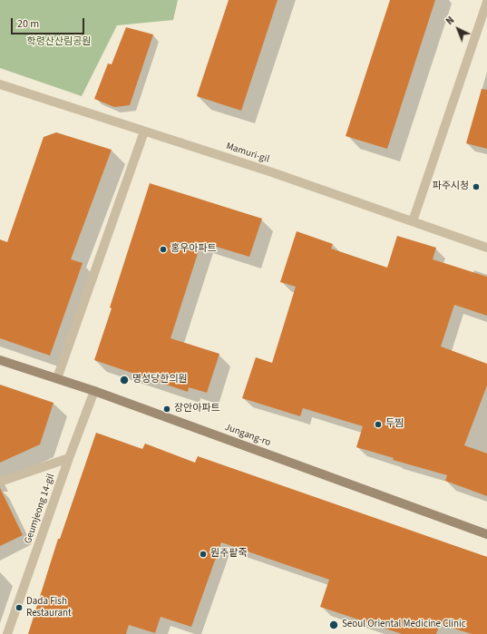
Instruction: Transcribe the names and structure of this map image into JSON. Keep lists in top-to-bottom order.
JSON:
{
  "streets": {
    "main road": ["Jungang-ro"],
    "street": ["Mamuri-gil", "Geumjeong 14-gil"]
  },
  "crossings": [
    ["Jungang-ro", "Geumjeong 14-gil"]
  ],
  "parks": ["학령산산림공원"],
  "places": [
    "파주시청",
    "홍우아파트",
    "명성당한의원",
    "장안아파트",
    "두찜",
    "원주팥죽",
    "Dada Fish Restaurant",
    "Seoul Oriental Medicine Clinic"
  ],
  "scale_bar": "20 m",
  "north": "top left"
}
